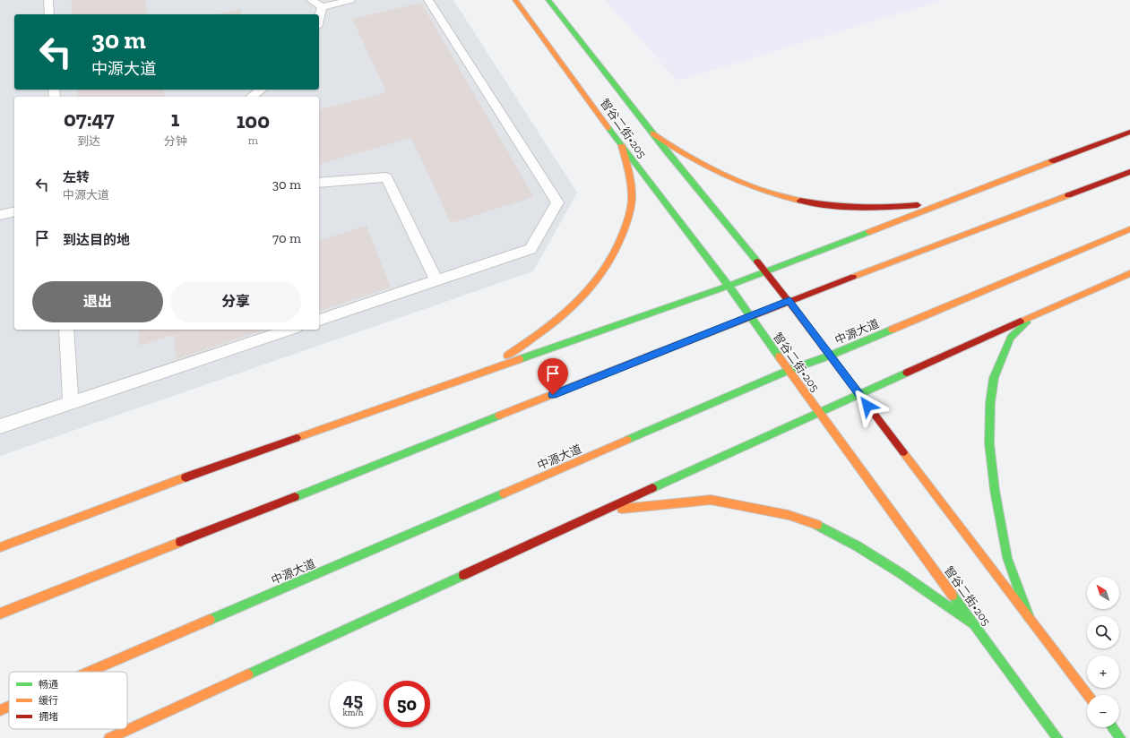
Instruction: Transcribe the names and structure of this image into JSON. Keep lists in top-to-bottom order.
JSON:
{
  "streets": {
    "main road": ["智谷二街•205", "中源大道"]
  },
  "crossings": [
    ["智谷二街•205", "中源大道"]
  ],
  "legend": ["畅通", "缓行", "拥堵"],
  "north": "top left",
  "page": {
    "turn": ["30 m", "中源大道"],
    "eta": [
      "07:47",
      "到达",
      "1",
      "分钟",
      "100",
      "m"
    ],
    "list": [
      {
        "name": "左转",
        "note": "中源大道",
        "value": "30 m"
      },
      {
        "name": "到达目的地",
        "value": "70 m"
      }
    ],
    "buttons": ["退出", "分享"],
    "map_buttons": ["+", "−"],
    "speed": "45 km/h",
    "limit": "50"
  }
}
